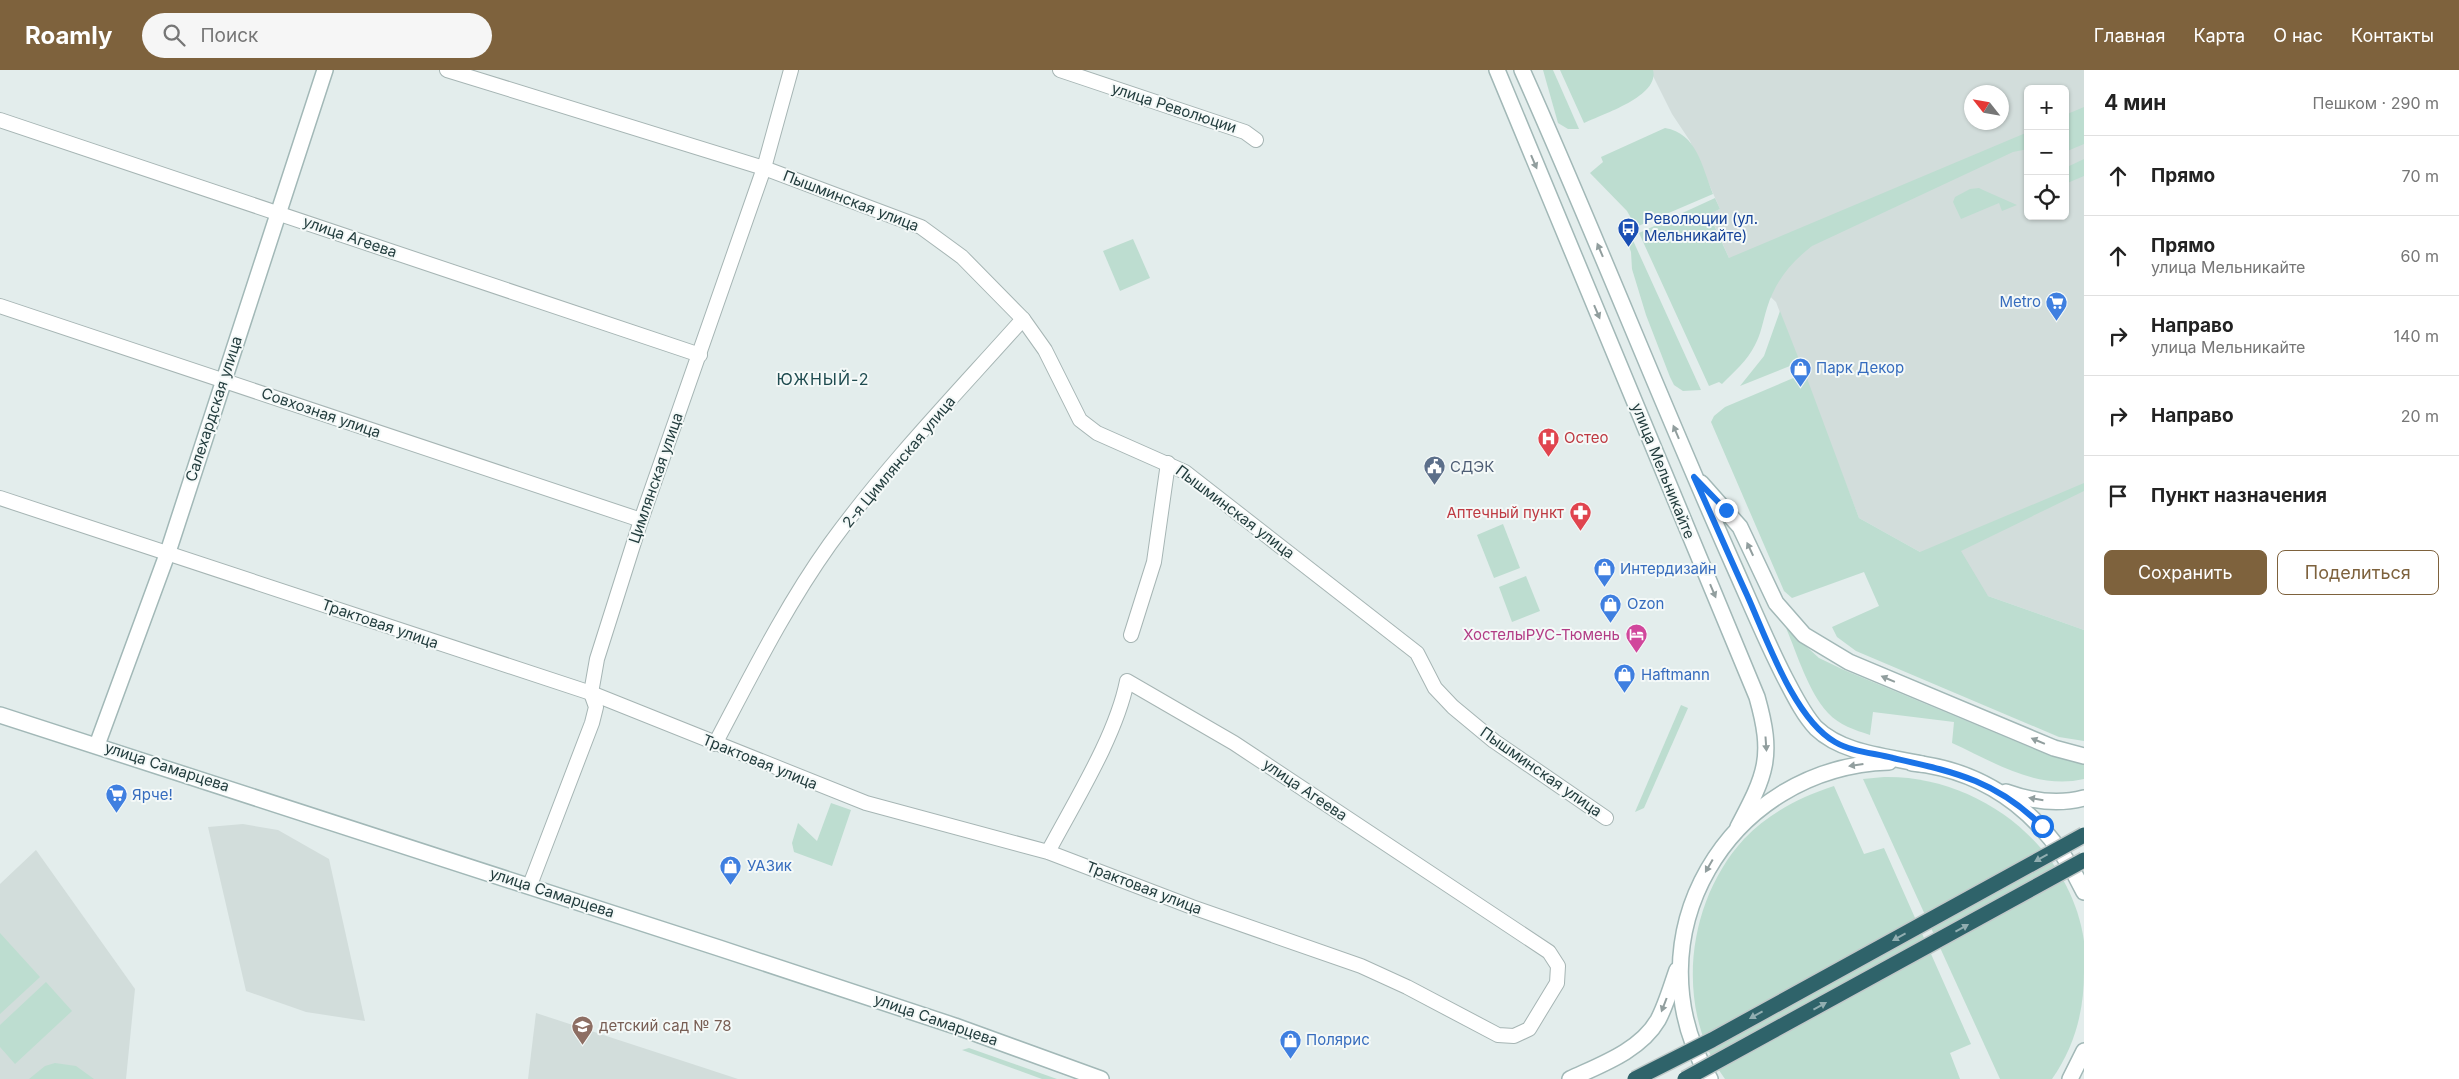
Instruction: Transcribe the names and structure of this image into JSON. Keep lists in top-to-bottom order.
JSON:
{
  "streets": {
    "main road": ["Салехардская улица", "улица Мельникайте", "улица Самарцева"],
    "street": [
      "улица Революции",
      "Пышминская улица",
      "улица Агеева",
      "Совхозная улица",
      "2-я Цимлянская улица",
      "Цимлянская улица",
      "Трактовая улица"
    ]
  },
  "crossings": [
    ["Пышминская улица", "2-я Цимлянская улица"],
    ["Пышминская улица", "Цимлянская улица"],
    ["улица Агеева", "Салехардская улица"],
    ["улица Агеева", "Цимлянская улица"],
    ["улица Агеева", "Трактовая улица"],
    ["Салехардская улица", "Совхозная улица"],
    ["Салехардская улица", "Трактовая улица"],
    ["Салехардская улица", "улица Самарцева"],
    ["Совхозная улица", "Цимлянская улица"],
    ["2-я Цимлянская улица", "Трактовая улица"],
    ["Цимлянская улица", "Трактовая улица"],
    ["Цимлянская улица", "улица Самарцева"]
  ],
  "districts": ["ЮЖНЫЙ-2"],
  "places": {
    "bus stop": ["Революции (ул. Мельникайте)"],
    "supermarket": ["Metro", "Ярче!"],
    "shop": [
      "Парк Декор",
      "Интердизайн",
      "Ozon",
      "Haftmann",
      "УАЗик",
      "Полярис"
    ],
    "hospital": ["Остео"],
    "public building": ["СДЭК"],
    "pharmacy": ["Аптечный пункт"],
    "hotel": ["ХостелыРУС-Тюмень"],
    "school or university": ["детский сад № 78"]
  },
  "north": "top left",
  "page": {
    "header": "Roamly",
    "search": "Поиск",
    "nav": [
      "Главная",
      "Карта",
      "О нас",
      "Контакты"
    ],
    "heading": ["4 мин", "Пешком · 290 m"],
    "map_buttons": ["+", "−"],
    "list": [
      ["Прямо", "70 m"],
      ["Прямо", "улица Мельникайте", "60 m"],
      ["Направо", "улица Мельникайте", "140 m"],
      ["Направо", "20 m"],
      "Пункт назначения"
    ],
    "buttons": ["Сохранить", "Поделиться"]
  }
}
